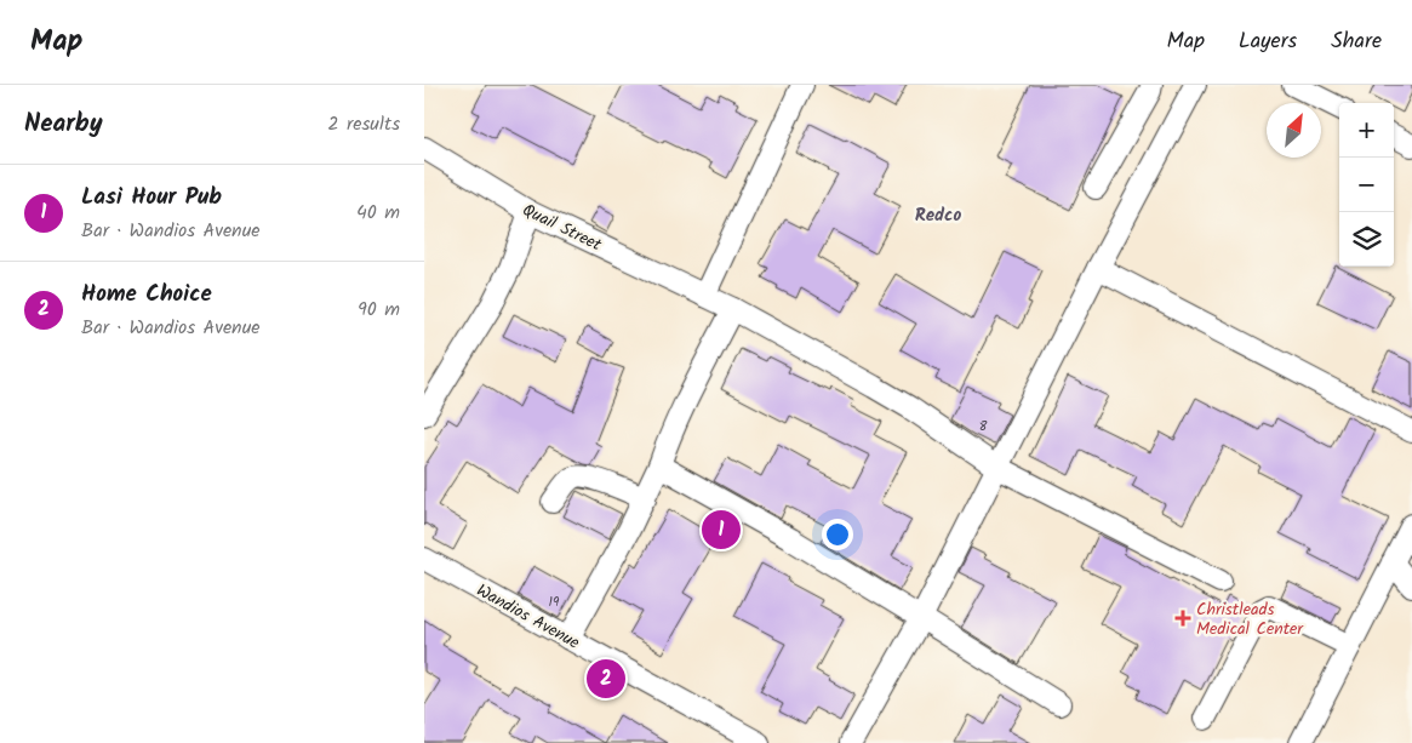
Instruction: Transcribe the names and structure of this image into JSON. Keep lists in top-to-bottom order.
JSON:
{
  "streets": {
    "street": ["Quail Street", "Wandios Avenue"]
  },
  "districts": ["Redco"],
  "places": {
    "health": ["Christleads Medical Center"]
  },
  "house_numbers": ["8", "19"],
  "north": "top right",
  "page": {
    "header": "Map",
    "nav": ["Map", "Layers", "Share"],
    "heading": ["Nearby", "2 results"],
    "map_buttons": ["+", "−"],
    "list": [
      {
        "mark": "1",
        "name": "Lasi Hour Pub",
        "note": "Bar · Wandios Avenue",
        "value": "40 m"
      },
      {
        "mark": "2",
        "name": "Home Choice",
        "note": "Bar · Wandios Avenue",
        "value": "90 m"
      }
    ],
    "pins": ["1", "2"]
  }
}
